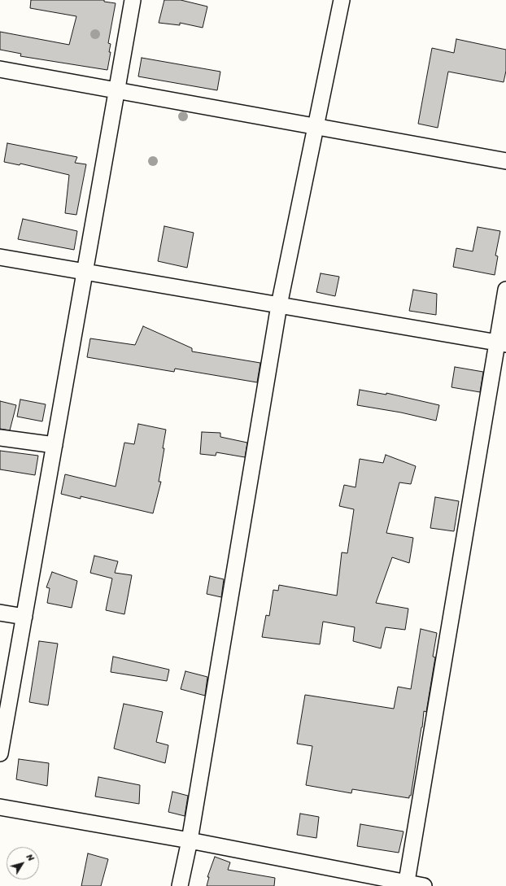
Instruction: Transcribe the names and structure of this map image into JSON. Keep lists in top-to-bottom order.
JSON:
{
  "north": "top right"
}
